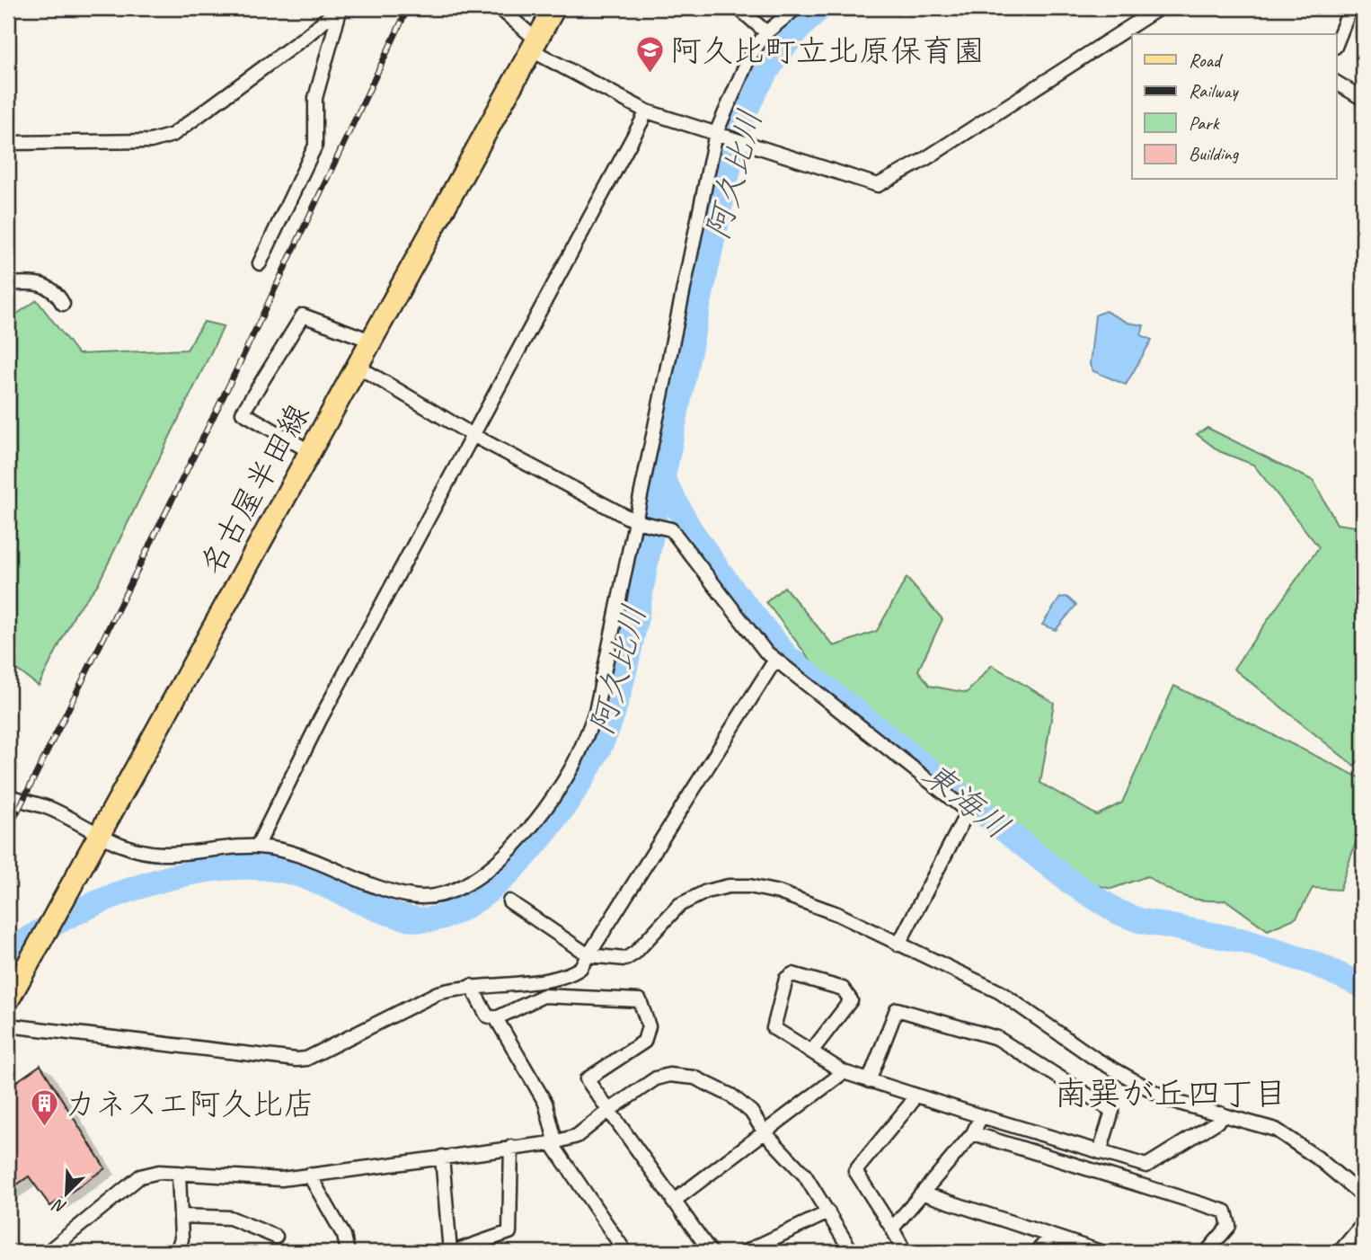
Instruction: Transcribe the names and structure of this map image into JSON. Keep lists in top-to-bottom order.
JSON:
{
  "streets": {
    "main road": ["名古屋半田線"]
  },
  "districts": ["南巽が丘四丁目"],
  "water": ["阿久比川", "東海川"],
  "places": {
    "school or university": ["阿久比町立北原保育園"],
    "building": ["カネスエ阿久比店"]
  },
  "legend": [
    "Road",
    "Railway",
    "Park",
    "Building"
  ],
  "north": "bottom left"
}
